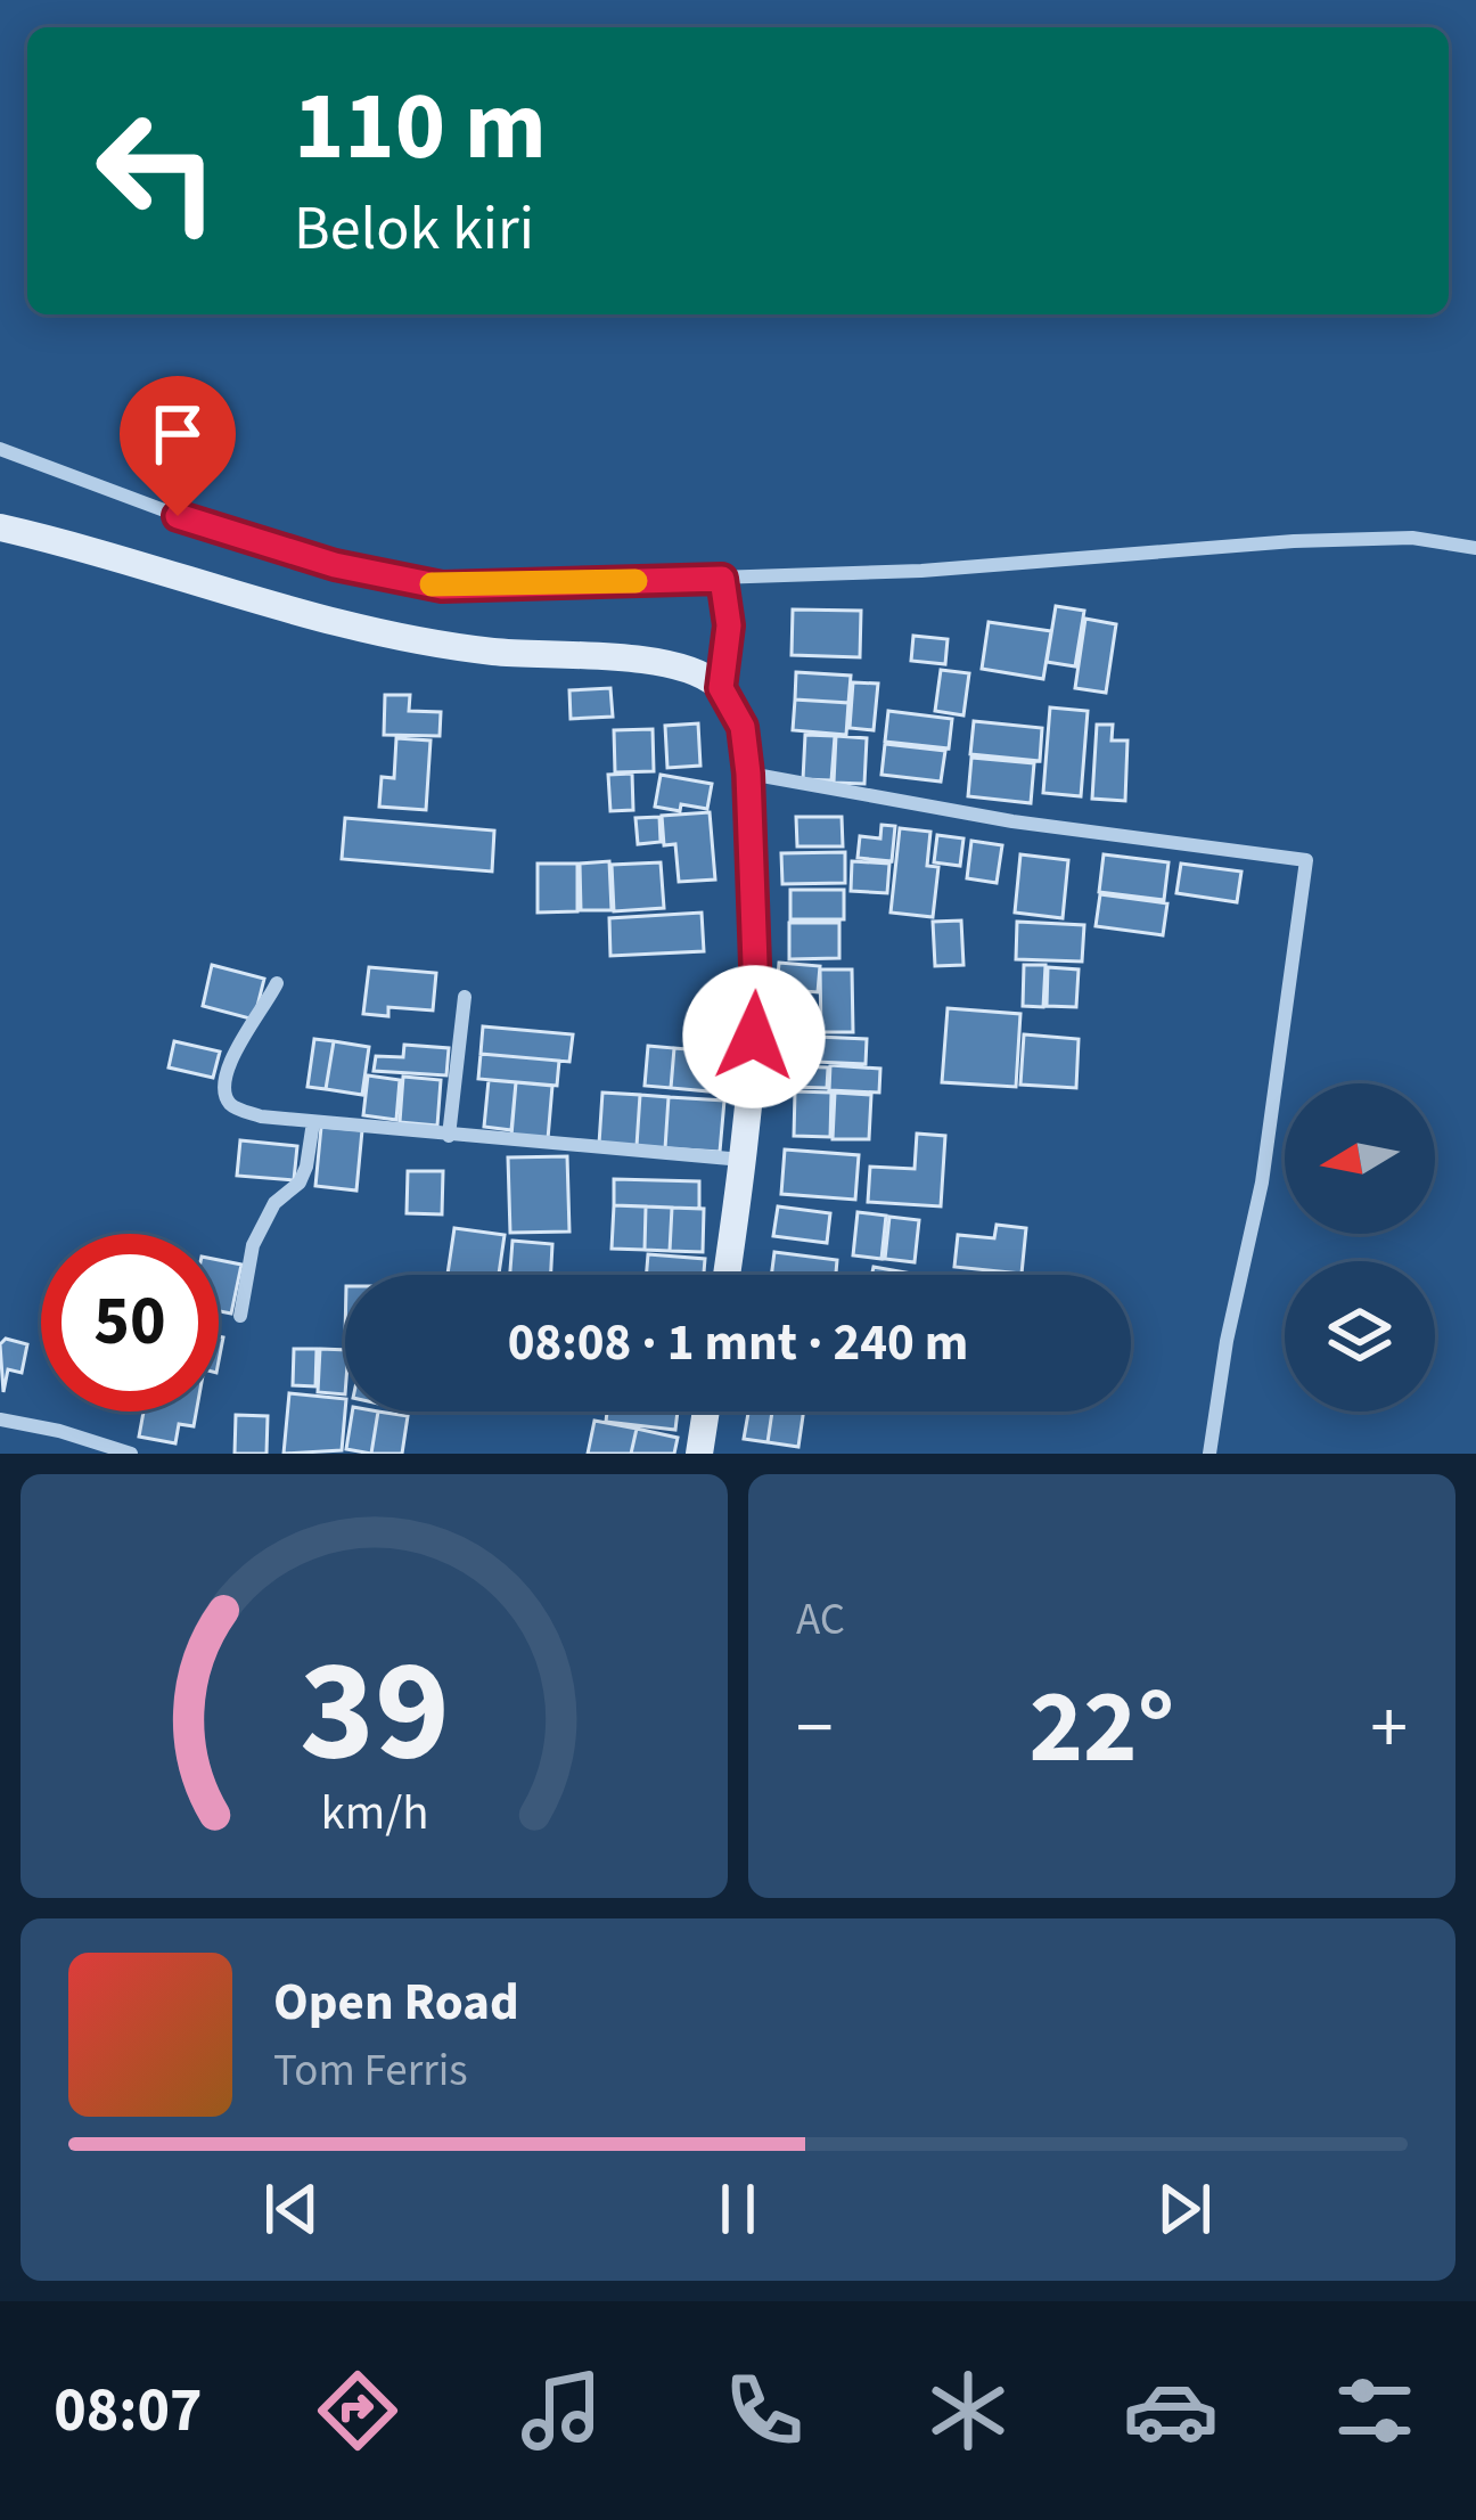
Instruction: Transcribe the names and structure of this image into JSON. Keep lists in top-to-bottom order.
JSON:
{
  "north": "left",
  "page": {
    "turn": ["110 m", "Belok kiri"],
    "limit": "50",
    "trip": "08:08 · 1 mnt · 240 m",
    "tile": "AC",
    "heat": ["−", "22°", "+"],
    "song": ["Open Road", "Tom Ferris"],
    "tabs": "08:07",
    "gauge": ["39", "km/h"]
  }
}
